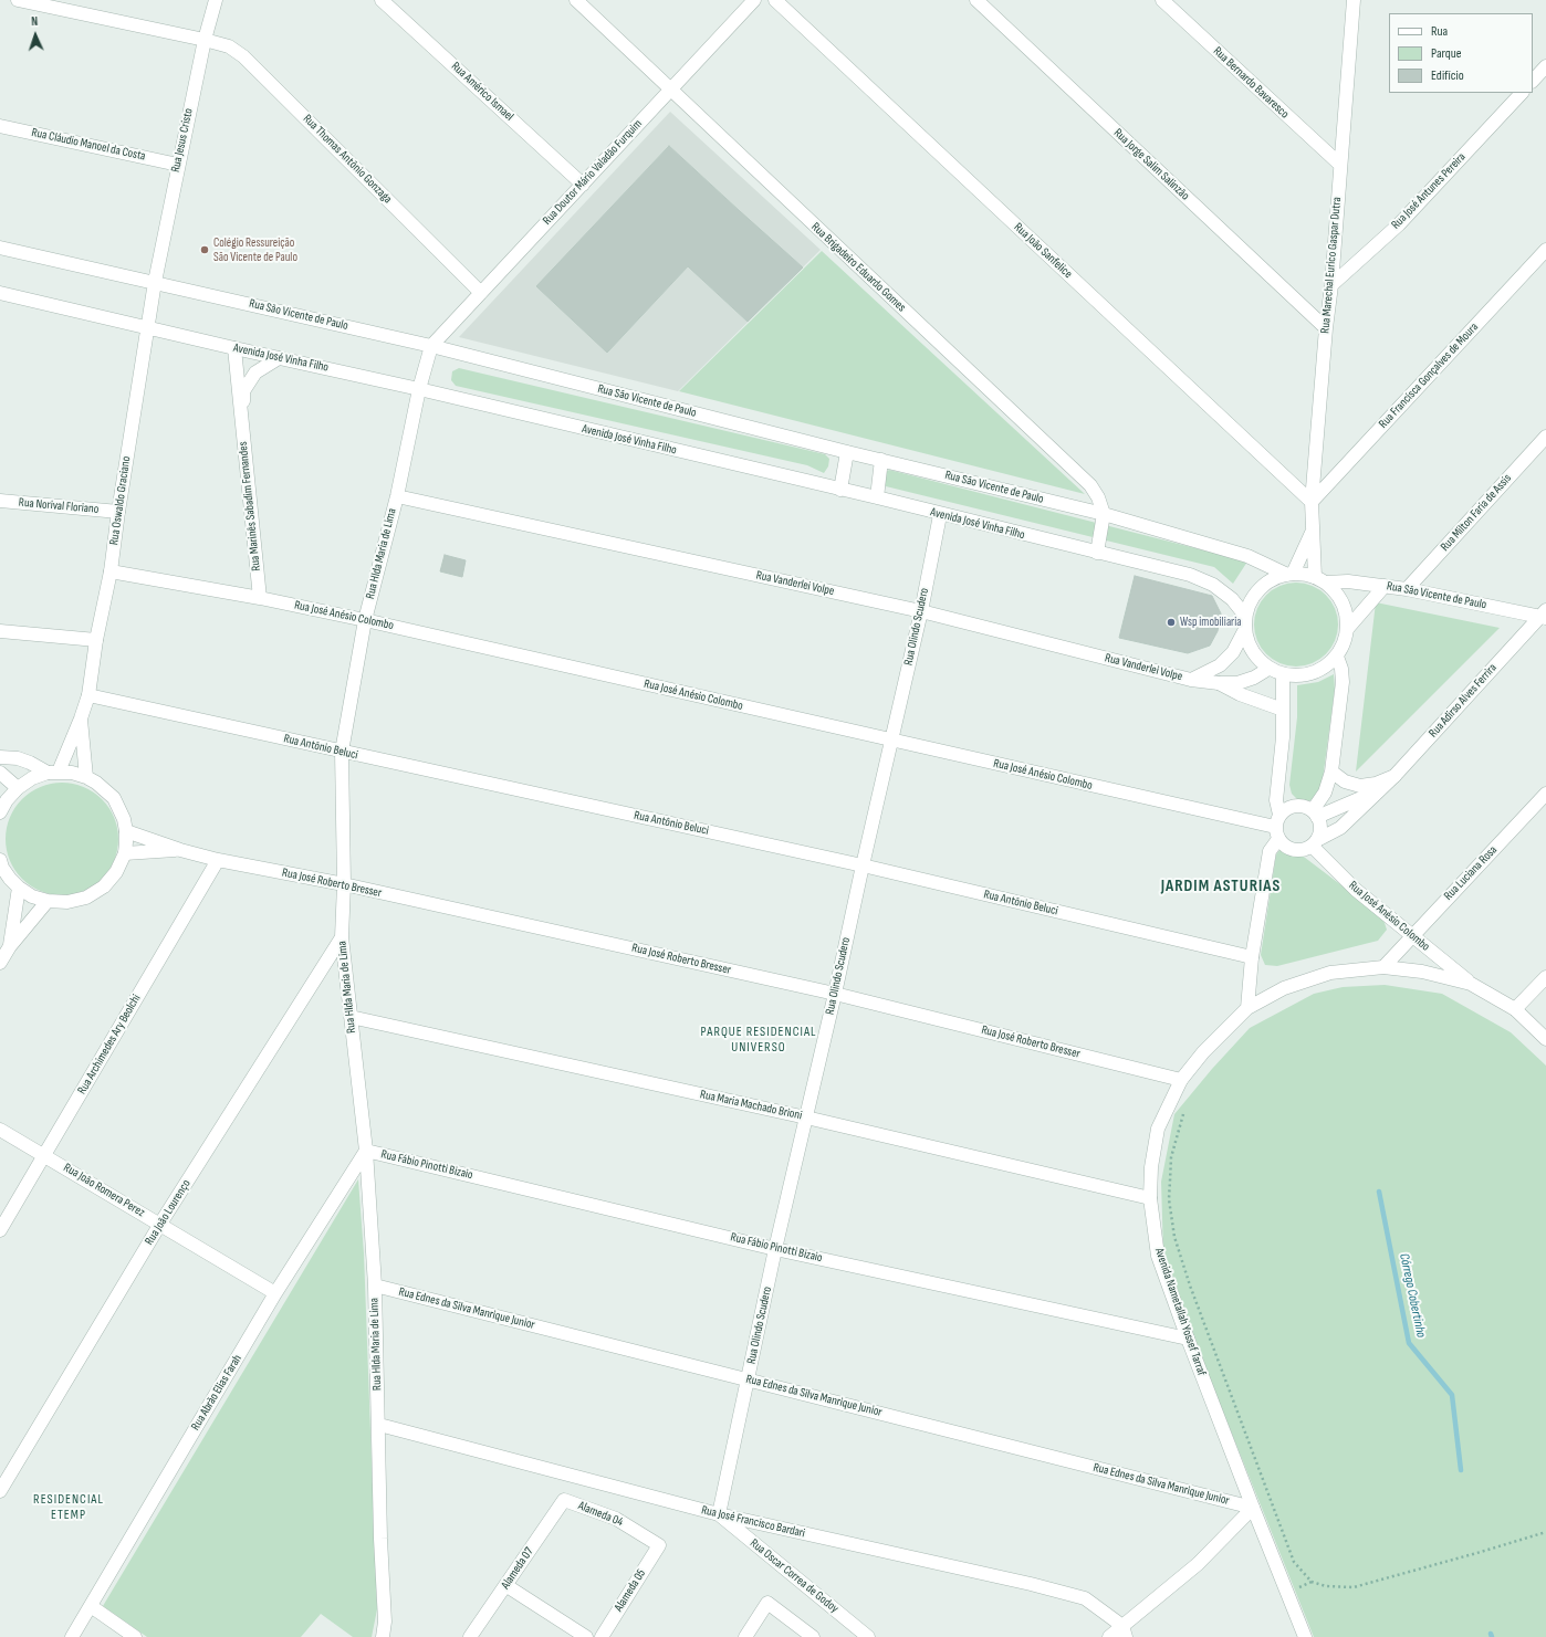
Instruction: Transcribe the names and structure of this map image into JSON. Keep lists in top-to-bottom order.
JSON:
{
  "streets": {
    "street": [
      "Rua Bernardo Bavaresco",
      "Rua Américo Ismael",
      "Rua Jesus Cristo",
      "Rua Cláudio Manoel da Costa",
      "Rua Thomas Antônio Gonzaga",
      "Rua Jorge Salim Salinzão",
      "Rua Doutor Mário Valadão Furquim",
      "Rua José Antunes Pereira",
      "Rua João Sanfelice",
      "Rua Marechal Eurico Gaspar Dutra",
      "Rua Brigadeiro Eduardo Gomes",
      "Rua São Vicente de Paulo",
      "Avenida José Vinha Filho",
      "Rua Francisca Gonçalves de Moura",
      "Rua Oswaldo Graciano",
      "Rua Norival Floriano",
      "Rua Marinês Sabadim Fernandes",
      "Rua Milton Faria de Assis",
      "Rua Hlda Maria de Lima",
      "Rua Vanderlei Volpe",
      "Rua José Anésio Colombo",
      "Rua Olindo Scudero",
      "Rua Adirso Alves Ferrira",
      "Rua Antônio Beluci",
      "Rua Luciana Rosa",
      "Rua José Roberto Bresser",
      "Rua Archimedes Ary Beolchi",
      "Rua Maria Machado Brioni",
      "Rua Fábio Pinotti Bizaio",
      "Rua João Romera Perez",
      "Rua João Lourenço",
      "Rua Ednes da Silva Manrique Junior",
      "Avenida Nametallah Yossef Tarraf",
      "Rua Abrão Elias Farah",
      "Alameda 04",
      "Rua José Francisco Bardari",
      "Alameda 07",
      "Rua Oscar Correa de Godoy",
      "Alameda 05"
    ]
  },
  "crossings": [
    ["Rua Bernardo Bavaresco", "Rua Marechal Eurico Gaspar Dutra"],
    ["Rua Américo Ismael", "Rua Doutor Mário Valadão Furquim"],
    ["Rua Jesus Cristo", "Rua Cláudio Manoel da Costa"],
    ["Rua Jesus Cristo", "Rua Thomas Antônio Gonzaga"],
    ["Rua Jesus Cristo", "Rua São Vicente de Paulo"],
    ["Rua Jesus Cristo", "Rua Oswaldo Graciano"],
    ["Rua Thomas Antônio Gonzaga", "Rua Doutor Mário Valadão Furquim"],
    ["Rua Jorge Salim Salinzão", "Rua Marechal Eurico Gaspar Dutra"],
    ["Rua Doutor Mário Valadão Furquim", "Rua Brigadeiro Eduardo Gomes"],
    ["Rua Doutor Mário Valadão Furquim", "Rua São Vicente de Paulo"],
    ["Rua Doutor Mário Valadão Furquim", "Rua Hlda Maria de Lima"],
    ["Rua José Antunes Pereira", "Rua Marechal Eurico Gaspar Dutra"],
    ["Rua João Sanfelice", "Rua Marechal Eurico Gaspar Dutra"],
    ["Rua João Sanfelice", "Rua Francisca Gonçalves de Moura"],
    ["Rua Marechal Eurico Gaspar Dutra", "Rua São Vicente de Paulo"],
    ["Rua Marechal Eurico Gaspar Dutra", "Avenida José Vinha Filho"],
    ["Rua Marechal Eurico Gaspar Dutra", "Rua Francisca Gonçalves de Moura"],
    ["Rua Marechal Eurico Gaspar Dutra", "Rua Vanderlei Volpe"],
    ["Rua Brigadeiro Eduardo Gomes", "Rua São Vicente de Paulo"],
    ["Rua São Vicente de Paulo", "Avenida José Vinha Filho"],
    ["Rua São Vicente de Paulo", "Rua Oswaldo Graciano"],
    ["Rua São Vicente de Paulo", "Rua Milton Faria de Assis"],
    ["Rua São Vicente de Paulo", "Rua Hlda Maria de Lima"],
    ["Rua São Vicente de Paulo", "Rua Vanderlei Volpe"],
    ["Rua São Vicente de Paulo", "Rua Adirso Alves Ferrira"],
    ["Avenida José Vinha Filho", "Rua Oswaldo Graciano"],
    ["Avenida José Vinha Filho", "Rua Marinês Sabadim Fernandes"],
    ["Avenida José Vinha Filho", "Rua Hlda Maria de Lima"],
    ["Avenida José Vinha Filho", "Rua Vanderlei Volpe"],
    ["Avenida José Vinha Filho", "Rua Olindo Scudero"],
    ["Rua Oswaldo Graciano", "Rua Norival Floriano"],
    ["Rua Oswaldo Graciano", "Rua José Anésio Colombo"],
    ["Rua Oswaldo Graciano", "Rua Antônio Beluci"],
    ["Rua Marinês Sabadim Fernandes", "Rua José Anésio Colombo"],
    ["Rua Hlda Maria de Lima", "Rua Vanderlei Volpe"],
    ["Rua Hlda Maria de Lima", "Rua José Anésio Colombo"],
    ["Rua Hlda Maria de Lima", "Rua Antônio Beluci"],
    ["Rua Hlda Maria de Lima", "Rua José Roberto Bresser"],
    ["Rua Hlda Maria de Lima", "Rua Maria Machado Brioni"],
    ["Rua Hlda Maria de Lima", "Rua Fábio Pinotti Bizaio"],
    ["Rua Hlda Maria de Lima", "Rua João Lourenço"],
    ["Rua Hlda Maria de Lima", "Rua Ednes da Silva Manrique Junior"],
    ["Rua Hlda Maria de Lima", "Rua Abrão Elias Farah"],
    ["Rua Hlda Maria de Lima", "Rua José Francisco Bardari"],
    ["Rua Vanderlei Volpe", "Rua Olindo Scudero"],
    ["Rua José Anésio Colombo", "Rua Olindo Scudero"],
    ["Rua José Anésio Colombo", "Rua Adirso Alves Ferrira"],
    ["Rua José Anésio Colombo", "Rua Luciana Rosa"],
    ["Rua José Anésio Colombo", "Avenida Nametallah Yossef Tarraf"],
    ["Rua Olindo Scudero", "Rua Antônio Beluci"],
    ["Rua Olindo Scudero", "Rua José Roberto Bresser"],
    ["Rua Olindo Scudero", "Rua Maria Machado Brioni"],
    ["Rua Olindo Scudero", "Rua Fábio Pinotti Bizaio"],
    ["Rua Olindo Scudero", "Rua Ednes da Silva Manrique Junior"],
    ["Rua Olindo Scudero", "Rua José Francisco Bardari"],
    ["Rua Olindo Scudero", "Rua Oscar Correa de Godoy"],
    ["Rua Luciana Rosa", "Avenida Nametallah Yossef Tarraf"],
    ["Rua José Roberto Bresser", "Rua Archimedes Ary Beolchi"],
    ["Rua José Roberto Bresser", "Avenida Nametallah Yossef Tarraf"],
    ["Rua Archimedes Ary Beolchi", "Rua João Romera Perez"],
    ["Rua Maria Machado Brioni", "Avenida Nametallah Yossef Tarraf"],
    ["Rua Fábio Pinotti Bizaio", "Avenida Nametallah Yossef Tarraf"],
    ["Rua Fábio Pinotti Bizaio", "Rua Abrão Elias Farah"],
    ["Rua João Romera Perez", "Rua João Lourenço"],
    ["Rua João Romera Perez", "Rua Abrão Elias Farah"],
    ["Rua Ednes da Silva Manrique Junior", "Avenida Nametallah Yossef Tarraf"],
    ["Alameda 04", "Alameda 07"],
    ["Alameda 04", "Alameda 05"],
    ["Rua José Francisco Bardari", "Rua Oscar Correa de Godoy"]
  ],
  "districts": ["JARDIM ASTURIAS", "PARQUE RESIDENCIAL UNIVERSO", "RESIDENCIAL ETEMP"],
  "water": ["Córrego Cobertinho"],
  "places": ["Colégio Ressureição São Vicente de Paulo", "Wsp imobiliaria"],
  "legend": ["Rua", "Parque", "Edifício"],
  "north": "top"
}
